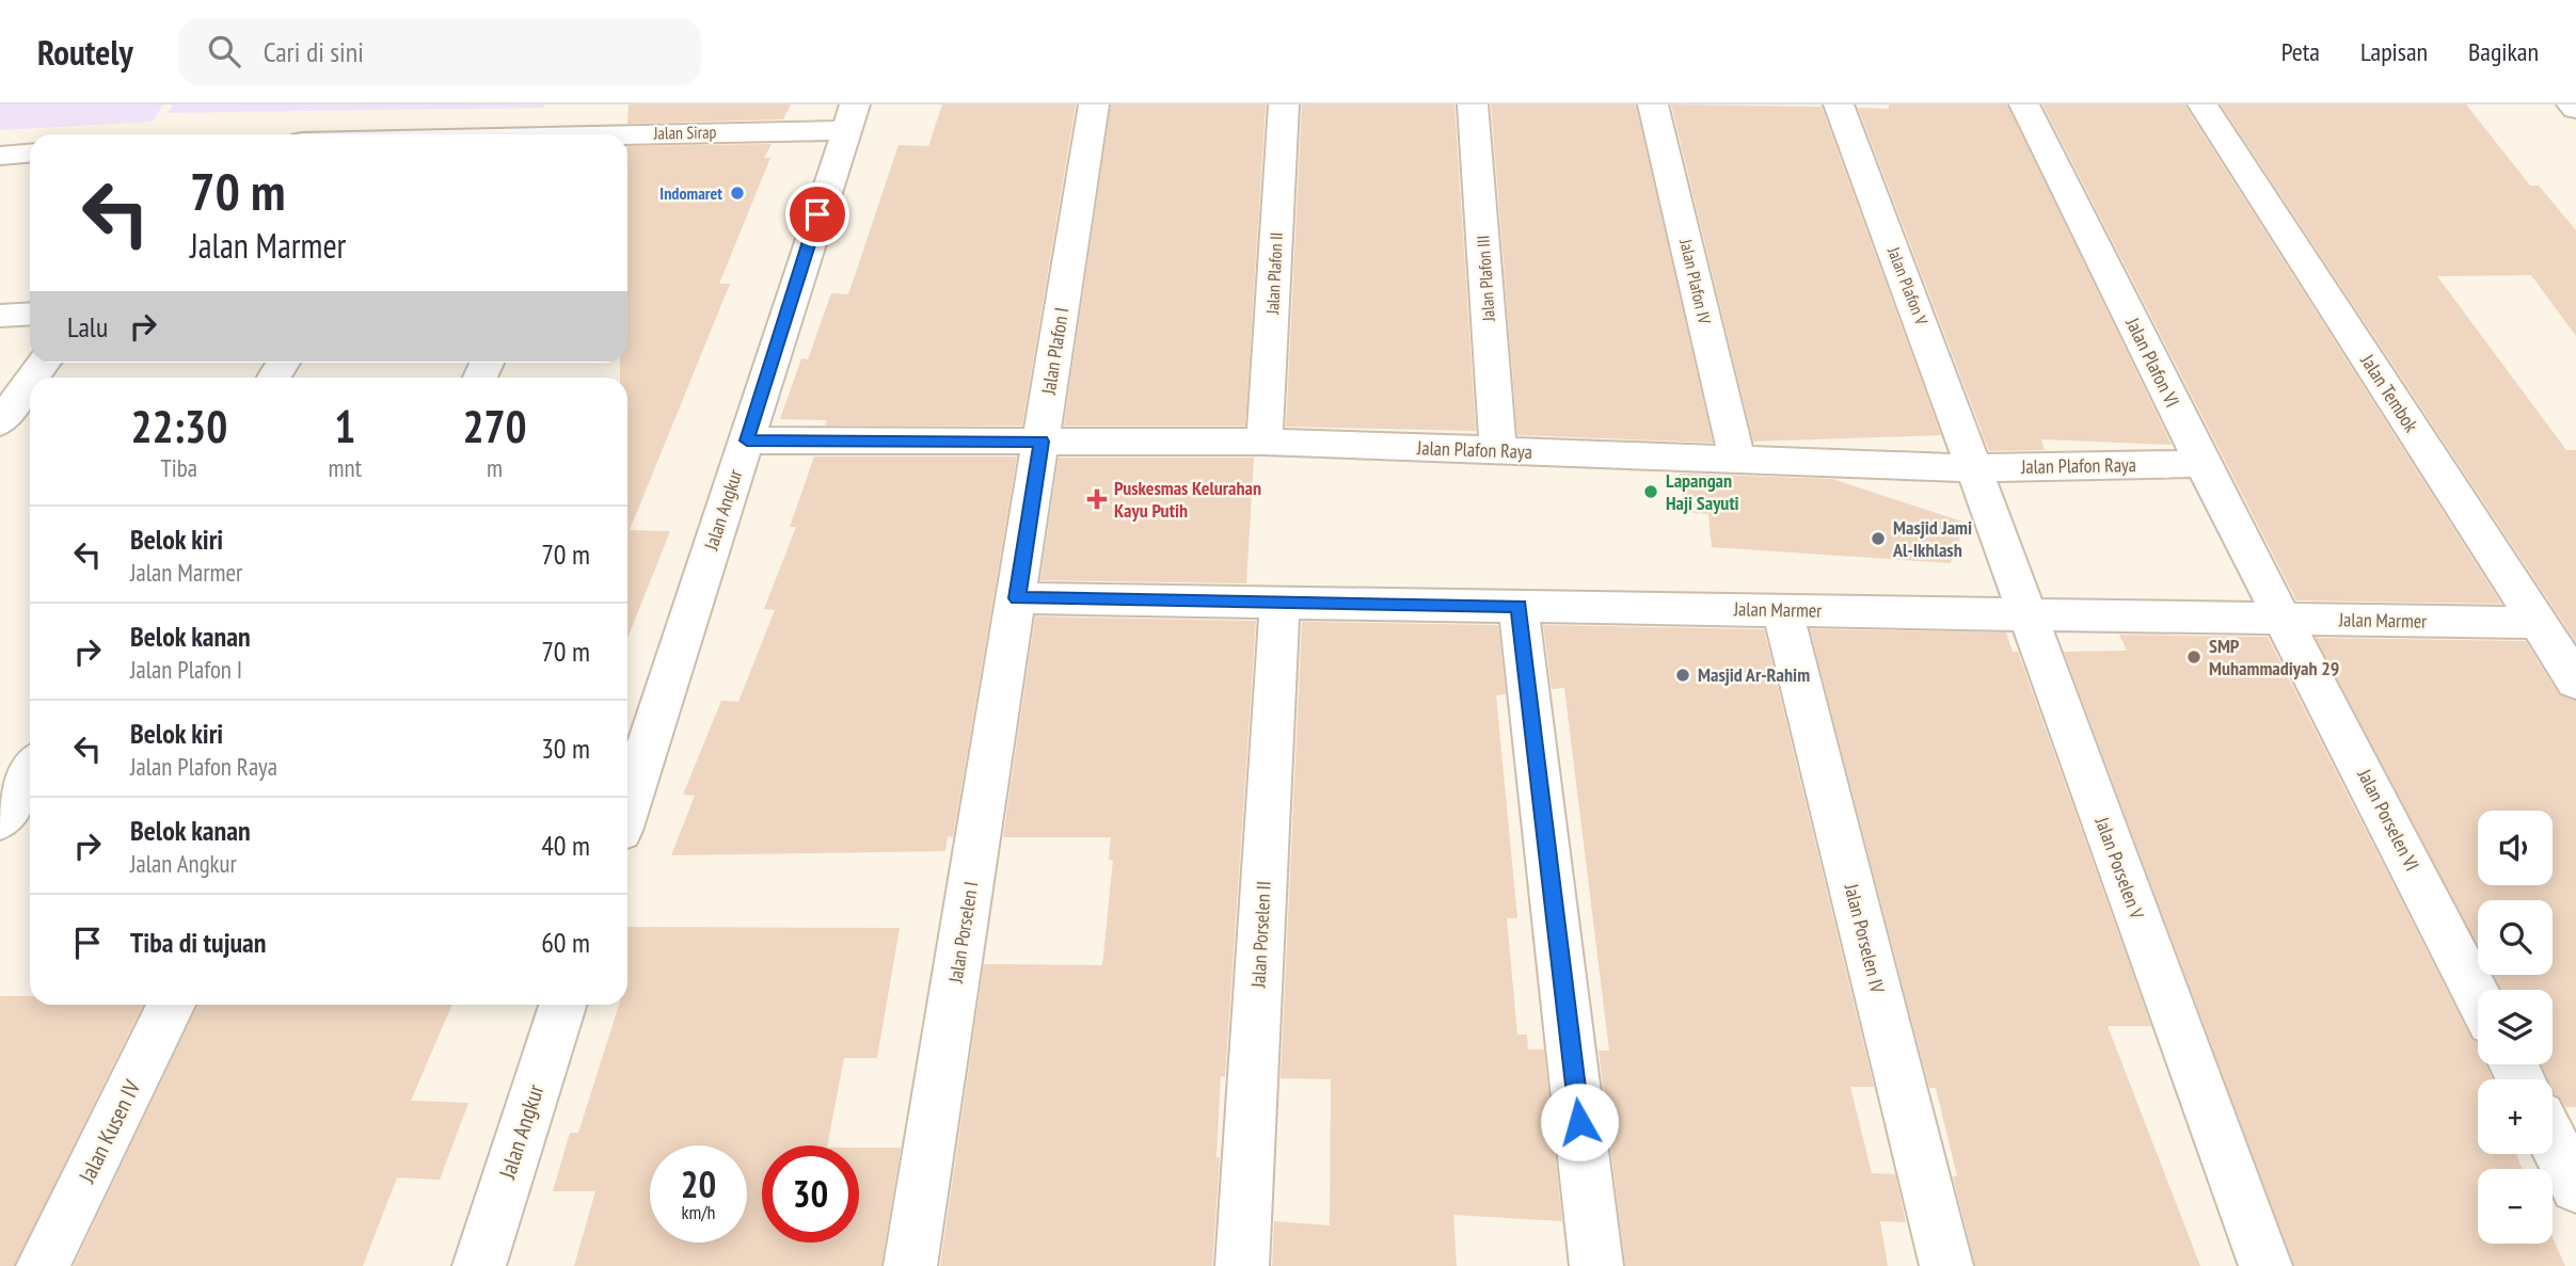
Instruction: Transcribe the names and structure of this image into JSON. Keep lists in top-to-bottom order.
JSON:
{
  "streets": {
    "street": [
      "Jalan Sirap",
      "Jalan Plafon II",
      "Jalan Plafon III",
      "Jalan Plafon IV",
      "Jalan Plafon V",
      "Jalan Plafon I",
      "Jalan Plafon VI",
      "Jalan Tembok",
      "Jalan Plafon Raya",
      "Jalan Angkur",
      "Jalan Marmer",
      "Jalan Porselen VI",
      "Jalan Porselen V",
      "Jalan Porselen I",
      "Jalan Porselen II",
      "Jalan Porselen IV",
      "Jalan Kusen IV"
    ]
  },
  "crossings": [
    ["Jalan Sirap", "Jalan Angkur"],
    ["Jalan Plafon II", "Jalan Plafon Raya"],
    ["Jalan Plafon III", "Jalan Plafon Raya"],
    ["Jalan Plafon IV", "Jalan Plafon Raya"],
    ["Jalan Plafon V", "Jalan Plafon Raya"],
    ["Jalan Plafon V", "Jalan Porselen V"],
    ["Jalan Plafon I", "Jalan Plafon Raya"],
    ["Jalan Plafon I", "Jalan Marmer"],
    ["Jalan Plafon I", "Jalan Porselen I"],
    ["Jalan Plafon VI", "Jalan Plafon Raya"],
    ["Jalan Plafon VI", "Jalan Marmer"],
    ["Jalan Plafon VI", "Jalan Porselen VI"],
    ["Jalan Tembok", "Jalan Marmer"],
    ["Jalan Plafon Raya", "Jalan Angkur"],
    ["Jalan Plafon Raya", "Jalan Porselen V"],
    ["Jalan Marmer", "Jalan Porselen VI"],
    ["Jalan Marmer", "Jalan Porselen V"],
    ["Jalan Marmer", "Jalan Porselen I"],
    ["Jalan Marmer", "Jalan Porselen II"],
    ["Jalan Marmer", "Jalan Porselen IV"]
  ],
  "places": {
    "other": [
      "Indomaret",
      "Lapangan Haji Sayuti",
      "Masjid Jami Al-Ikhlash",
      "SMP Muhammadiyah 29",
      "Masjid Ar-Rahim"
    ],
    "health": ["Puskesmas Kelurahan Kayu Putih"]
  },
  "page": {
    "header": "Routely",
    "search": "Cari di sini",
    "nav": ["Peta", "Lapisan", "Bagikan"],
    "turn": ["70 m", "Jalan Marmer"],
    "then": "Lalu",
    "eta": [
      "22:30",
      "Tiba",
      "1",
      "mnt",
      "270",
      "m"
    ],
    "list": [
      {
        "name": "Belok kiri",
        "note": "Jalan Marmer",
        "value": "70 m"
      },
      {
        "name": "Belok kanan",
        "note": "Jalan Plafon I",
        "value": "70 m"
      },
      {
        "name": "Belok kiri",
        "note": "Jalan Plafon Raya",
        "value": "30 m"
      },
      {
        "name": "Belok kanan",
        "note": "Jalan Angkur",
        "value": "40 m"
      },
      {
        "name": "Tiba di tujuan",
        "value": "60 m"
      }
    ],
    "map_buttons": ["+", "−"],
    "speed": "20 km/h",
    "limit": "30"
  }
}
